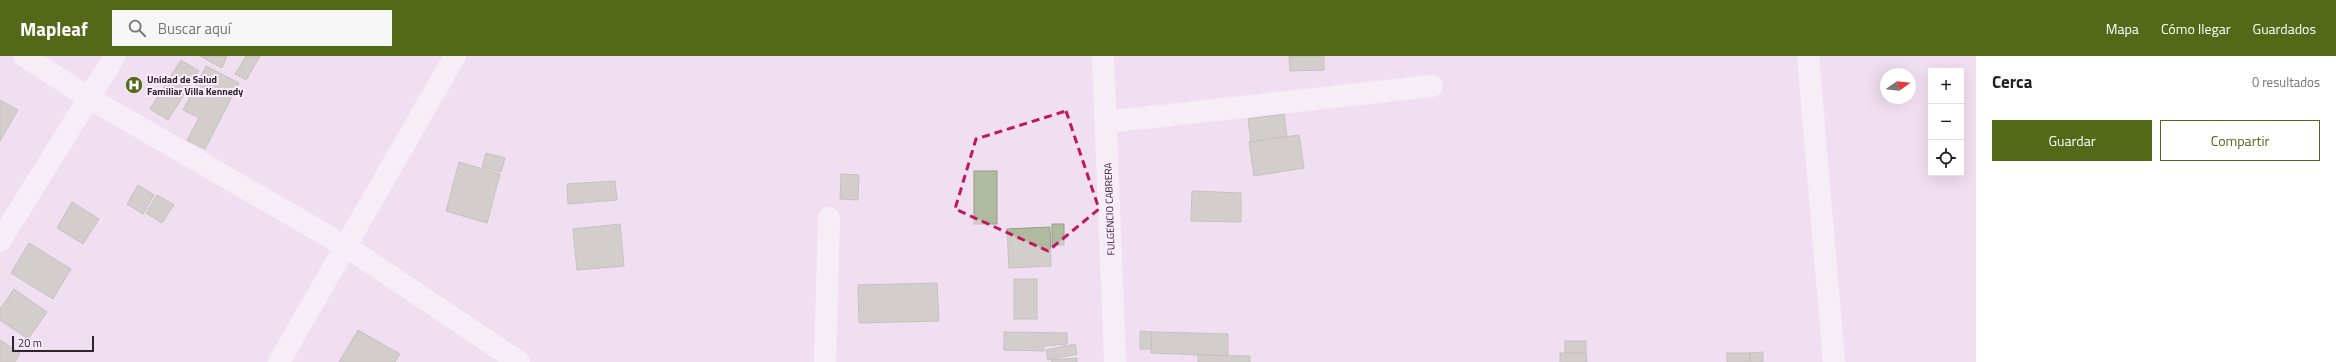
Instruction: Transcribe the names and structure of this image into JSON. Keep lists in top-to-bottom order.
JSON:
{
  "streets": {
    "street": ["FULGENCIO CABRERA"]
  },
  "places": {
    "hospital": ["Unidad de Salud Familiar Villa Kennedy"]
  },
  "scale_bar": "20 m",
  "north": "right",
  "page": {
    "header": "Mapleaf",
    "search": "Buscar aquí",
    "nav": ["Mapa", "Cómo llegar", "Guardados"],
    "heading": ["Cerca", "0 resultados"],
    "map_buttons": ["+", "−"],
    "buttons": ["Guardar", "Compartir"],
    "scale": "20 m"
  }
}
